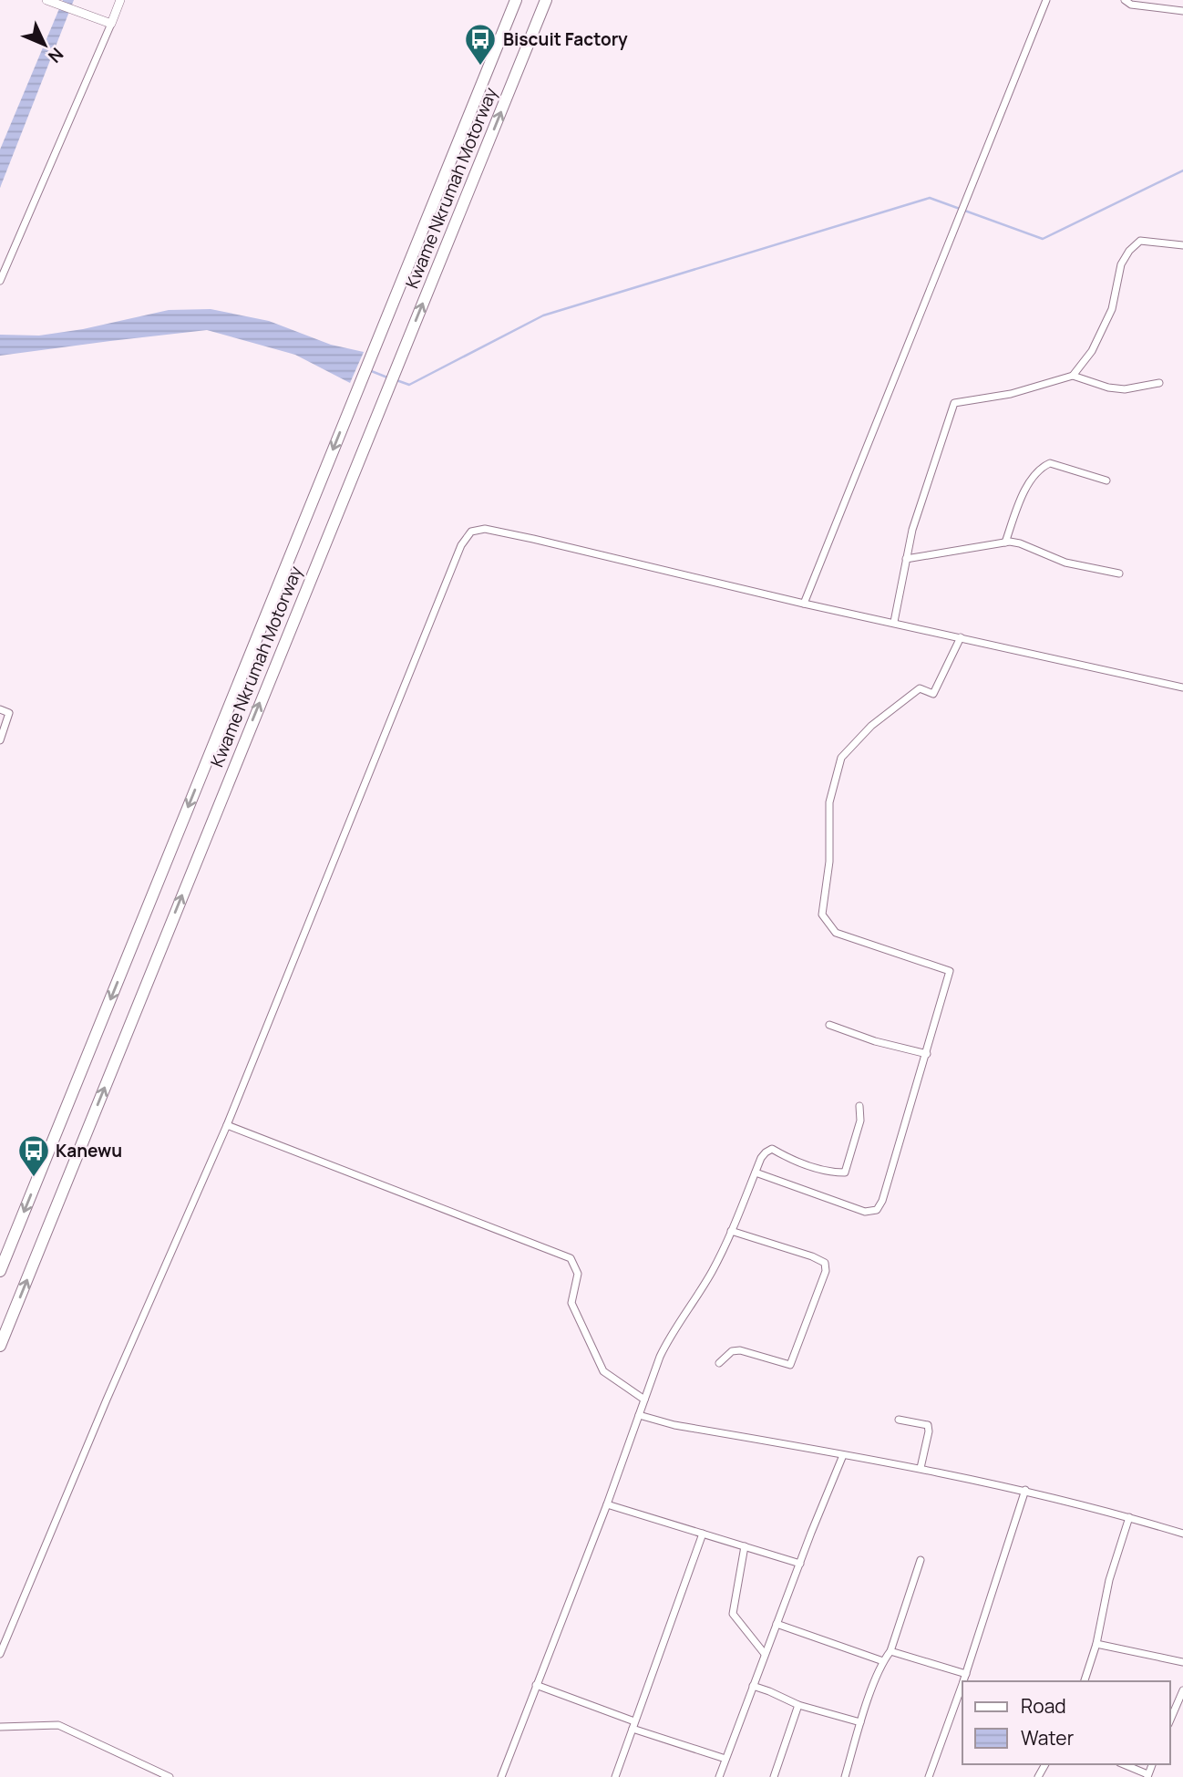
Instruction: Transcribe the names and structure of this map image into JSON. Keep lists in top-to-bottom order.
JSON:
{
  "streets": {
    "highway": ["Kwame Nkrumah Motorway"]
  },
  "places": {
    "bus stop": ["Biscuit Factory", "Kanewu"]
  },
  "legend": ["Road", "Water"],
  "north": "bottom right"
}
